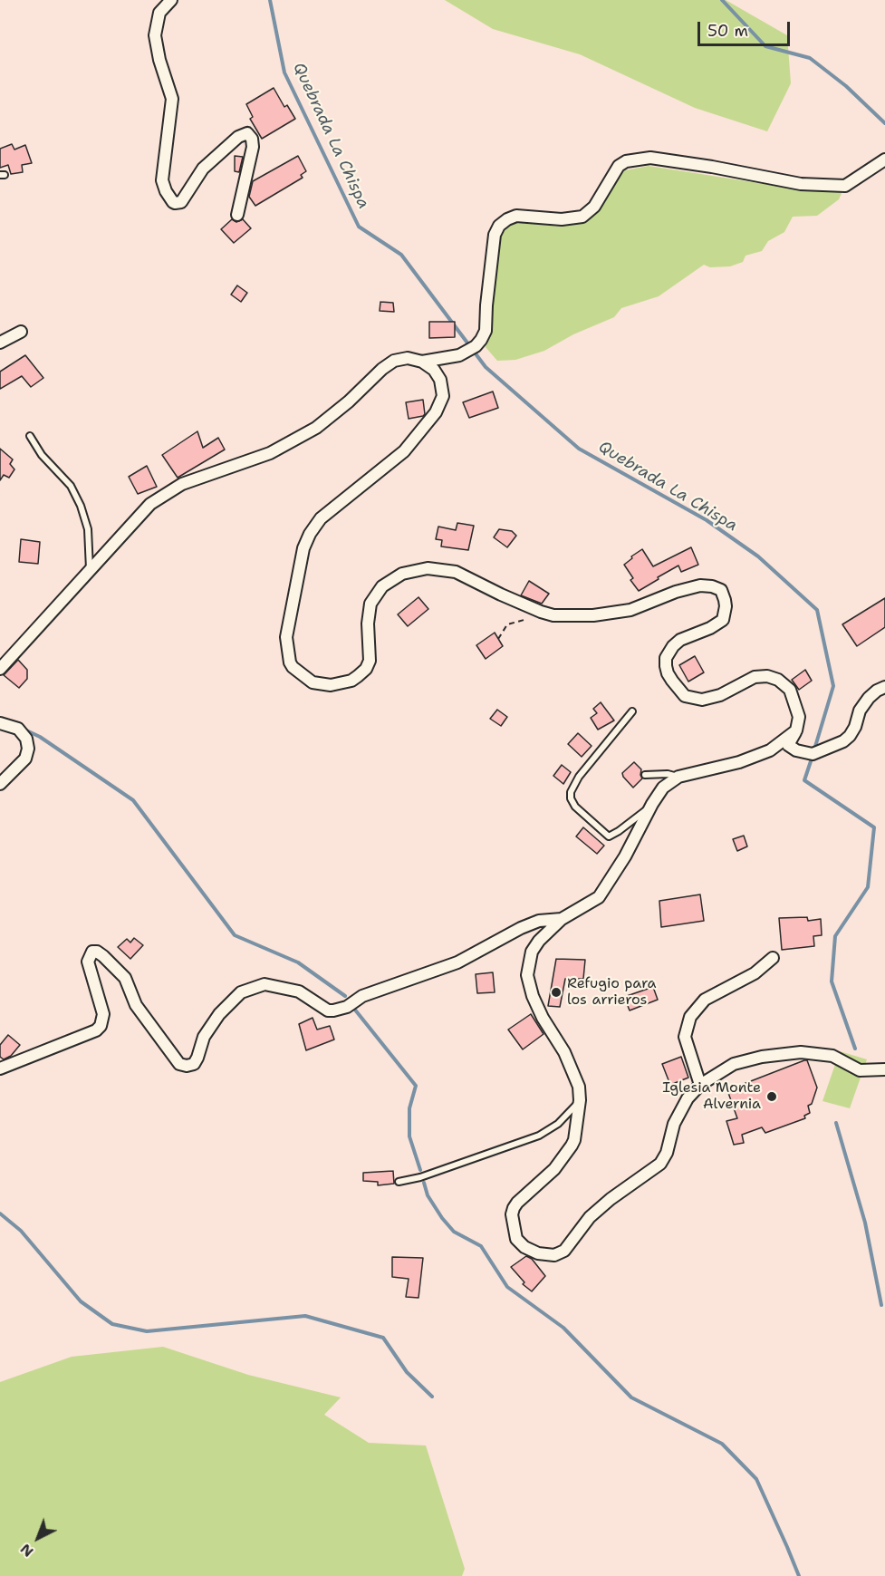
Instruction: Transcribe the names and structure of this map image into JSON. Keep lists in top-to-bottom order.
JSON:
{
  "water": ["Quebrada La Chispa"],
  "places": ["Refugio para los arrieros", "Iglesia Monte Alvernia"],
  "scale_bar": "50 m",
  "north": "bottom left"
}
